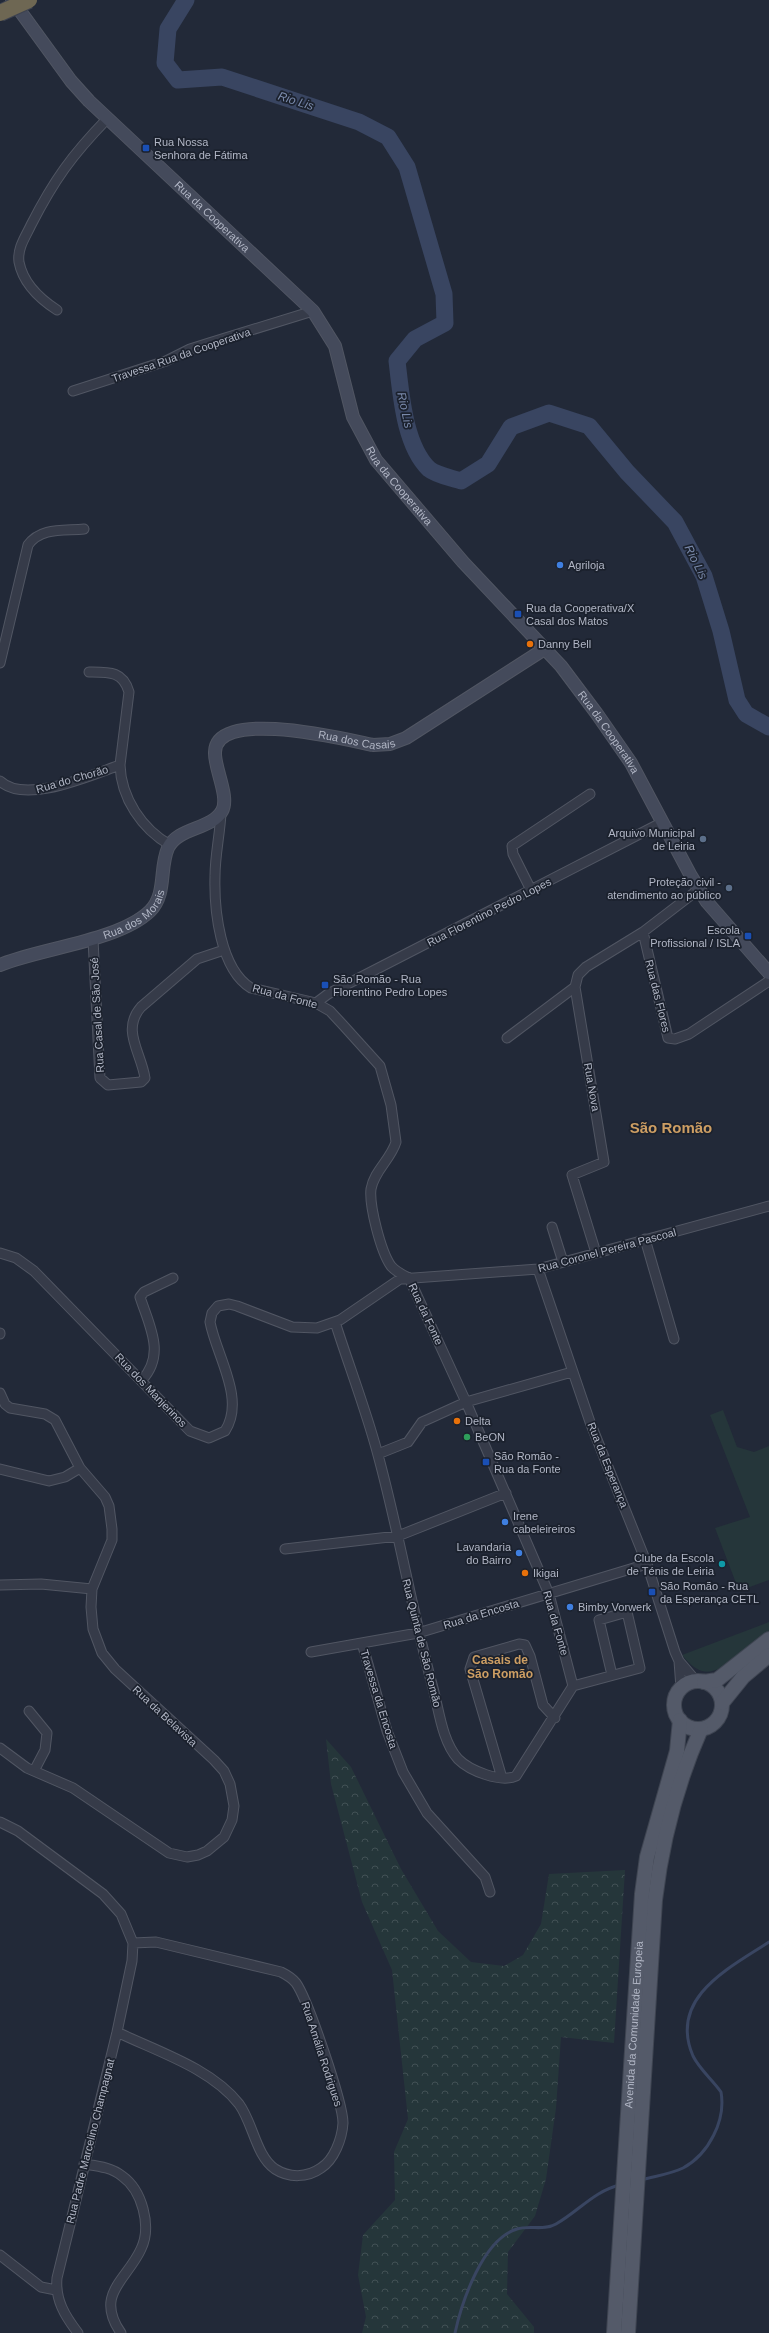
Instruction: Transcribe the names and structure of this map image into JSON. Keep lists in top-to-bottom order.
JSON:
{
  "streets": {
    "main road": [
      "Rua da Cooperativa",
      "Rua dos Casais",
      "Rua dos Morais",
      "Avenida da Comunidade Europeia"
    ],
    "street": [
      "Travessa Rua da Cooperativa",
      "Rua do Chorão",
      "Rua Florentino Pedro Lopes",
      "Rua da Fonte",
      "Rua das Flores",
      "Rua Casal de São José",
      "Rua Nova",
      "Rua Coronel Pereira Pascoal",
      "Rua dos Manjerinos",
      "Rua da Esperança",
      "Rua da Encosta",
      "Rua Quinta de São Romão",
      "Travessa da Encosta",
      "Rua da Belavista",
      "Rua Amália Rodrigues",
      "Rua Padre Marcelino Champagnat"
    ]
  },
  "crossings": [
    ["Rua da Cooperativa", "Travessa Rua da Cooperativa"],
    ["Rua da Cooperativa", "Rua dos Casais"],
    ["Rua da Cooperativa", "Rua Florentino Pedro Lopes"],
    ["Rua dos Casais", "Rua da Fonte"],
    ["Rua do Chorão", "Rua dos Morais"],
    ["Rua dos Morais", "Rua Casal de São José"],
    ["Rua Florentino Pedro Lopes", "Rua da Fonte"],
    ["Rua da Fonte", "Rua Casal de São José"],
    ["Rua da Fonte", "Rua Coronel Pereira Pascoal"],
    ["Rua da Fonte", "Rua da Encosta"],
    ["Rua Nova", "Rua Coronel Pereira Pascoal"],
    ["Rua Coronel Pereira Pascoal", "Rua dos Manjerinos"],
    ["Rua Coronel Pereira Pascoal", "Rua da Esperança"],
    ["Rua Coronel Pereira Pascoal", "Rua Quinta de São Romão"],
    ["Rua dos Manjerinos", "Rua Quinta de São Romão"],
    ["Rua da Esperança", "Rua da Encosta"],
    ["Rua da Esperança", "Avenida da Comunidade Europeia"],
    ["Rua da Encosta", "Rua Quinta de São Romão"],
    ["Rua da Encosta", "Travessa da Encosta"],
    ["Rua Amália Rodrigues", "Rua Padre Marcelino Champagnat"]
  ],
  "districts": ["São Romão", "Casais de São Romão"],
  "water": ["Rio Lis"],
  "places": {
    "transit": [
      "Rua Nossa Senhora de Fátima",
      "Rua da Cooperativa/X Casal dos Matos",
      "Escola Profissional / ISLA",
      "São Romão - Rua Florentino Pedro Lopes",
      "São Romão - Rua da Fonte",
      "São Romão - Rua da Esperança CETL"
    ],
    "other": [
      "Agriloja",
      "Danny Bell",
      "Arquivo Municipal de Leiria",
      "Proteção civil - atendimento ao público",
      "Delta",
      "BeON",
      "Irene cabeleireiros",
      "Lavandaria do Bairro",
      "Clube da Escola de Ténis de Leiria",
      "Ikigai",
      "Bimby Vorwerk"
    ]
  }
}
